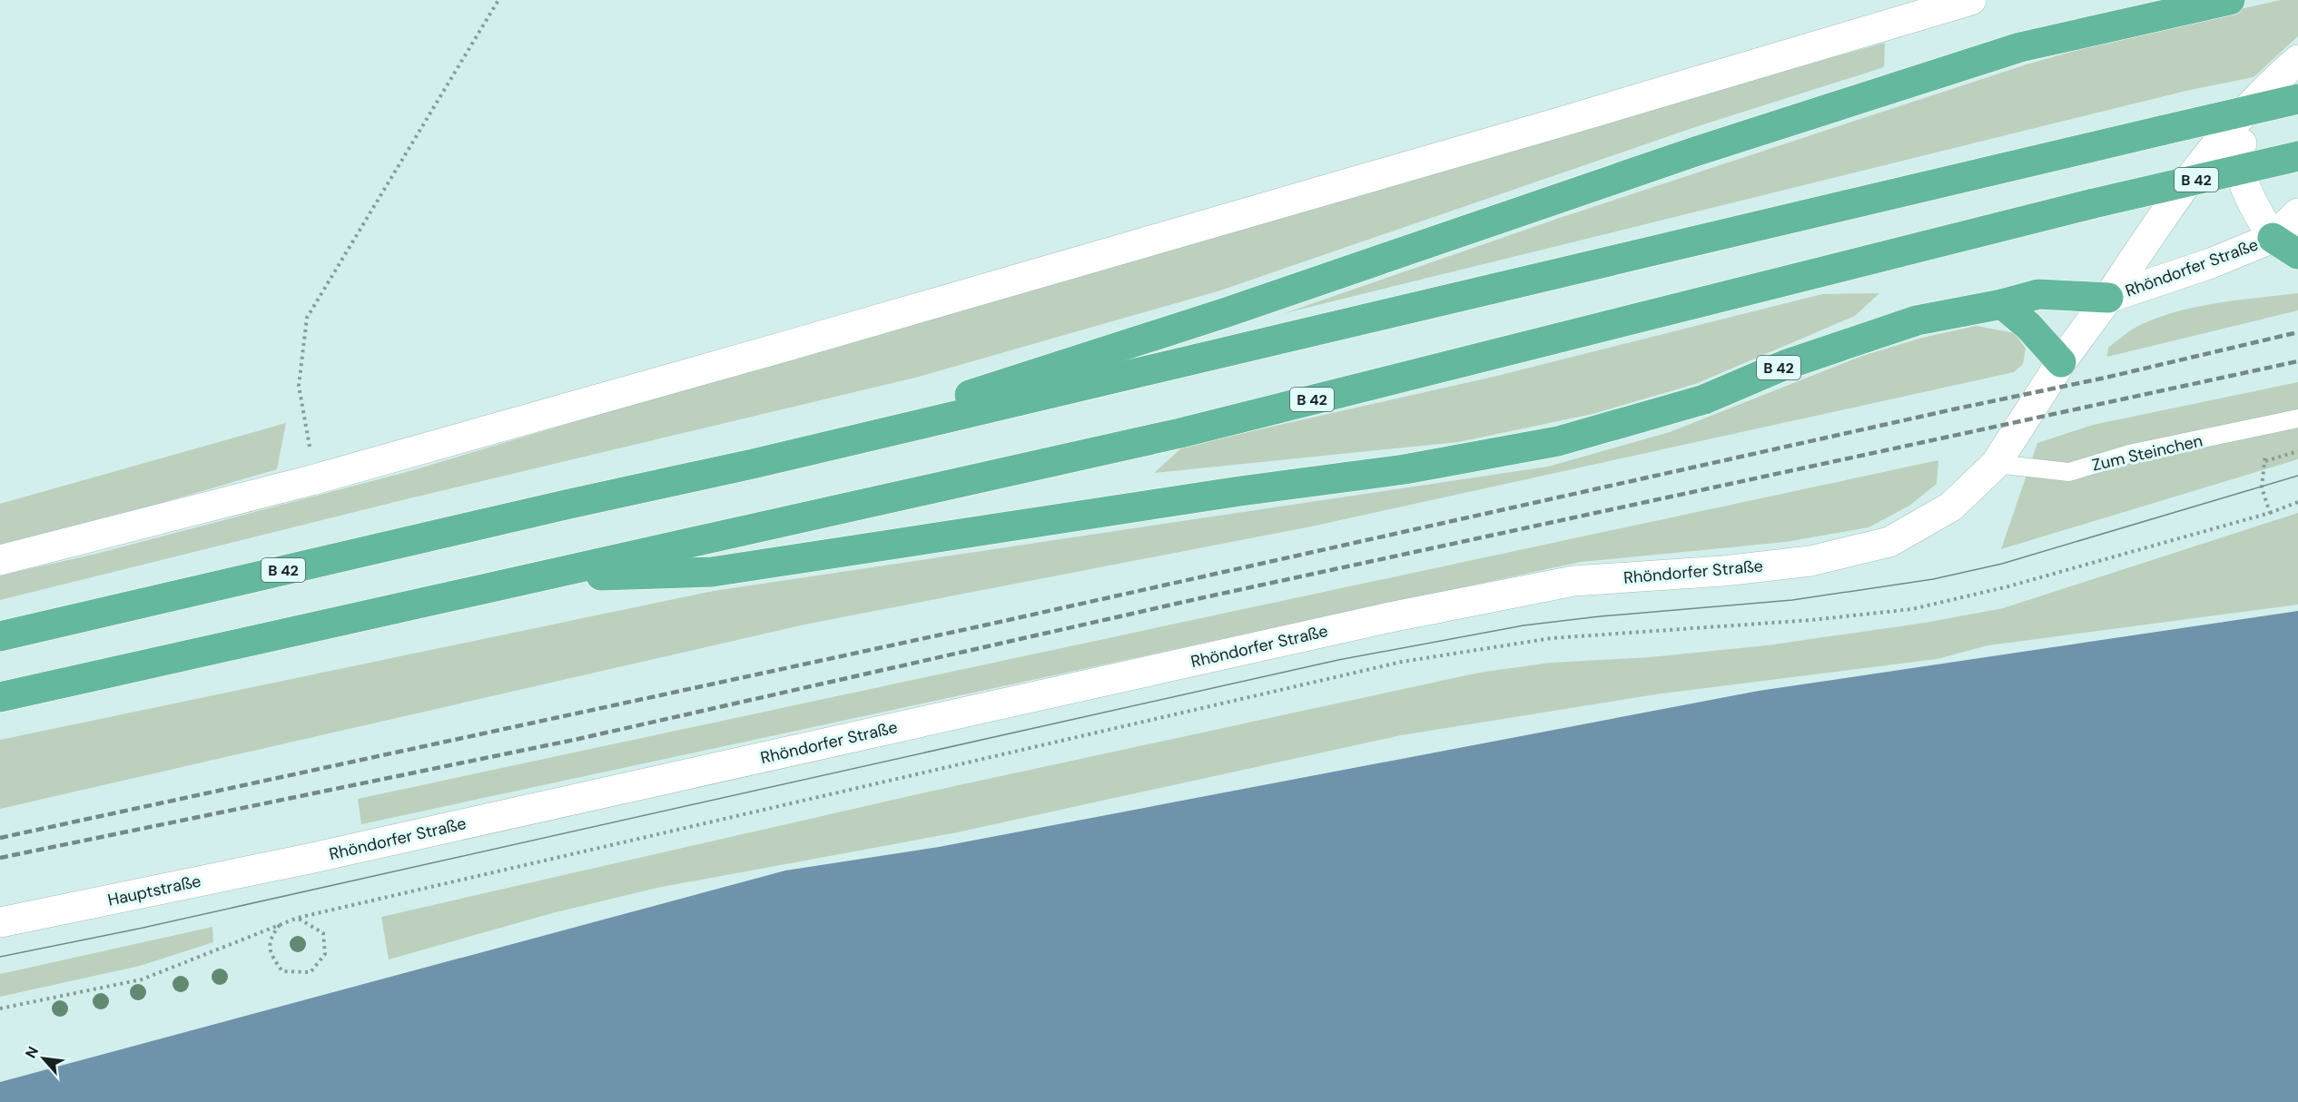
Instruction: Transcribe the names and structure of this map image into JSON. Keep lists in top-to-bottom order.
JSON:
{
  "streets": {
    "highway": ["B 42"],
    "street": ["Rhöndorfer Straße", "Hauptstraße"],
    "lane": ["Zum Steinchen"]
  },
  "crossings": [
    ["B 42", "Rhöndorfer Straße"],
    ["Rhöndorfer Straße", "Zum Steinchen"],
    ["Rhöndorfer Straße", "Hauptstraße"]
  ],
  "north": "top left"
}
